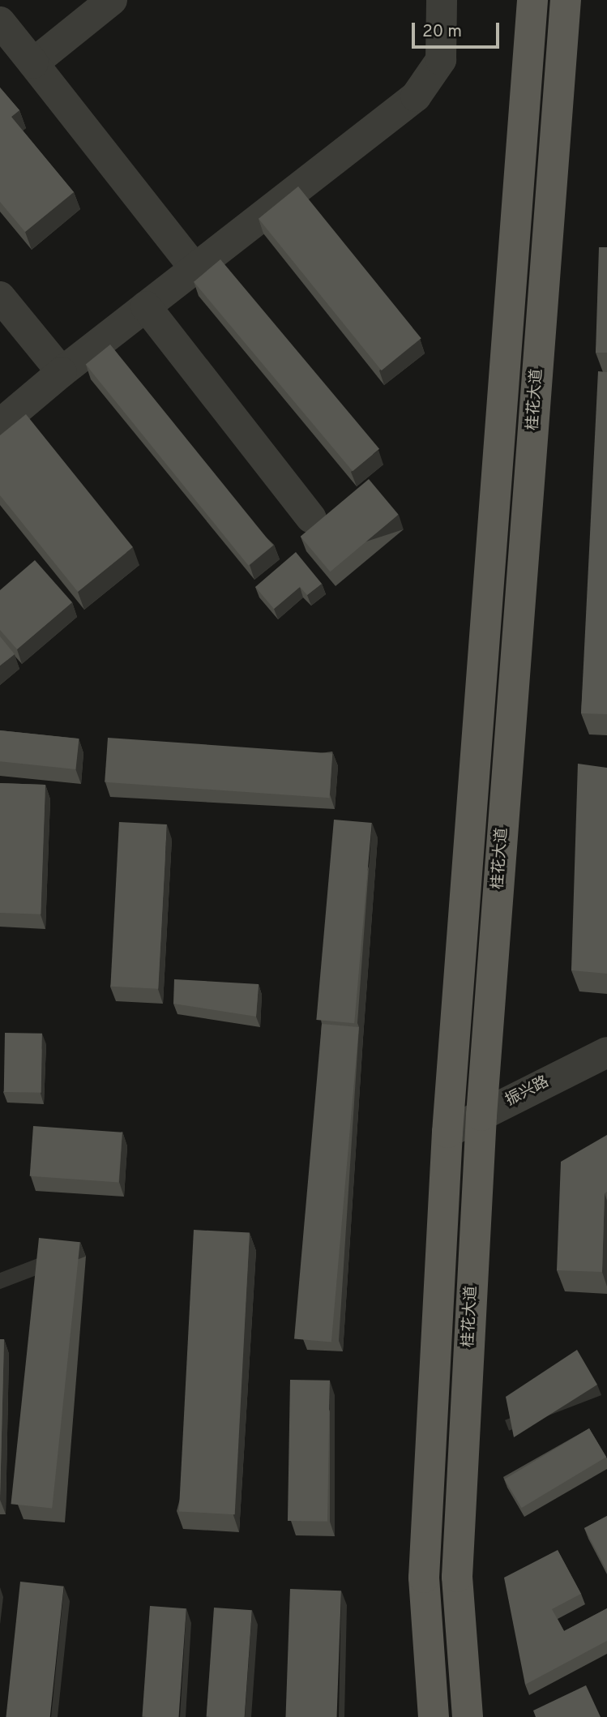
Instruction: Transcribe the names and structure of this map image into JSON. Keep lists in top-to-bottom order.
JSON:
{
  "streets": {
    "main road": ["桂花大道"],
    "street": ["振兴路"]
  },
  "crossings": [
    ["桂花大道", "振兴路"]
  ],
  "scale_bar": "20 m"
}
